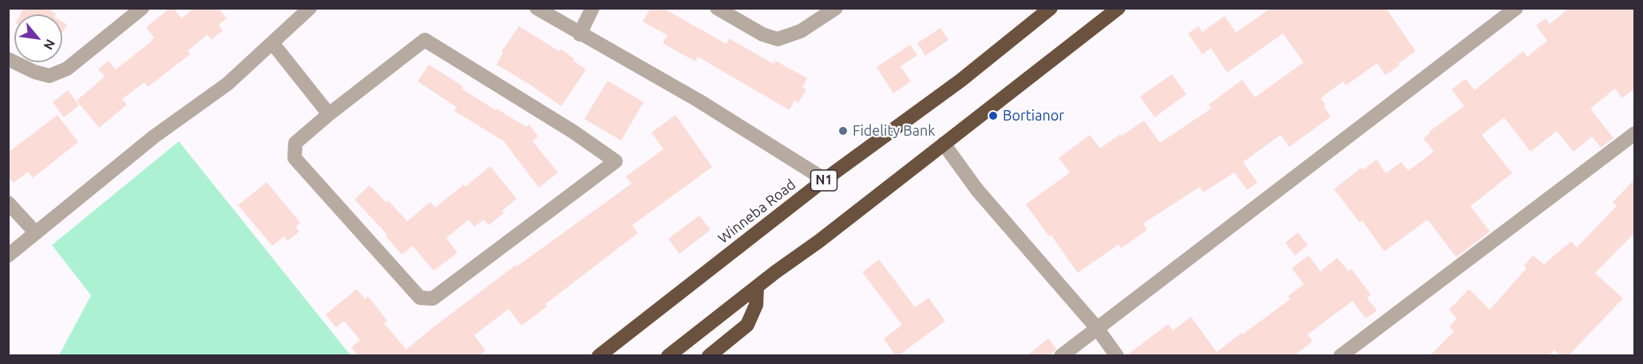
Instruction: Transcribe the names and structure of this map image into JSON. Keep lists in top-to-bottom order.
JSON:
{
  "streets": {
    "highway": ["N1", "Winneba Road"]
  },
  "places": ["Bortianor", "Fidelity Bank"],
  "north": "bottom right"
}
